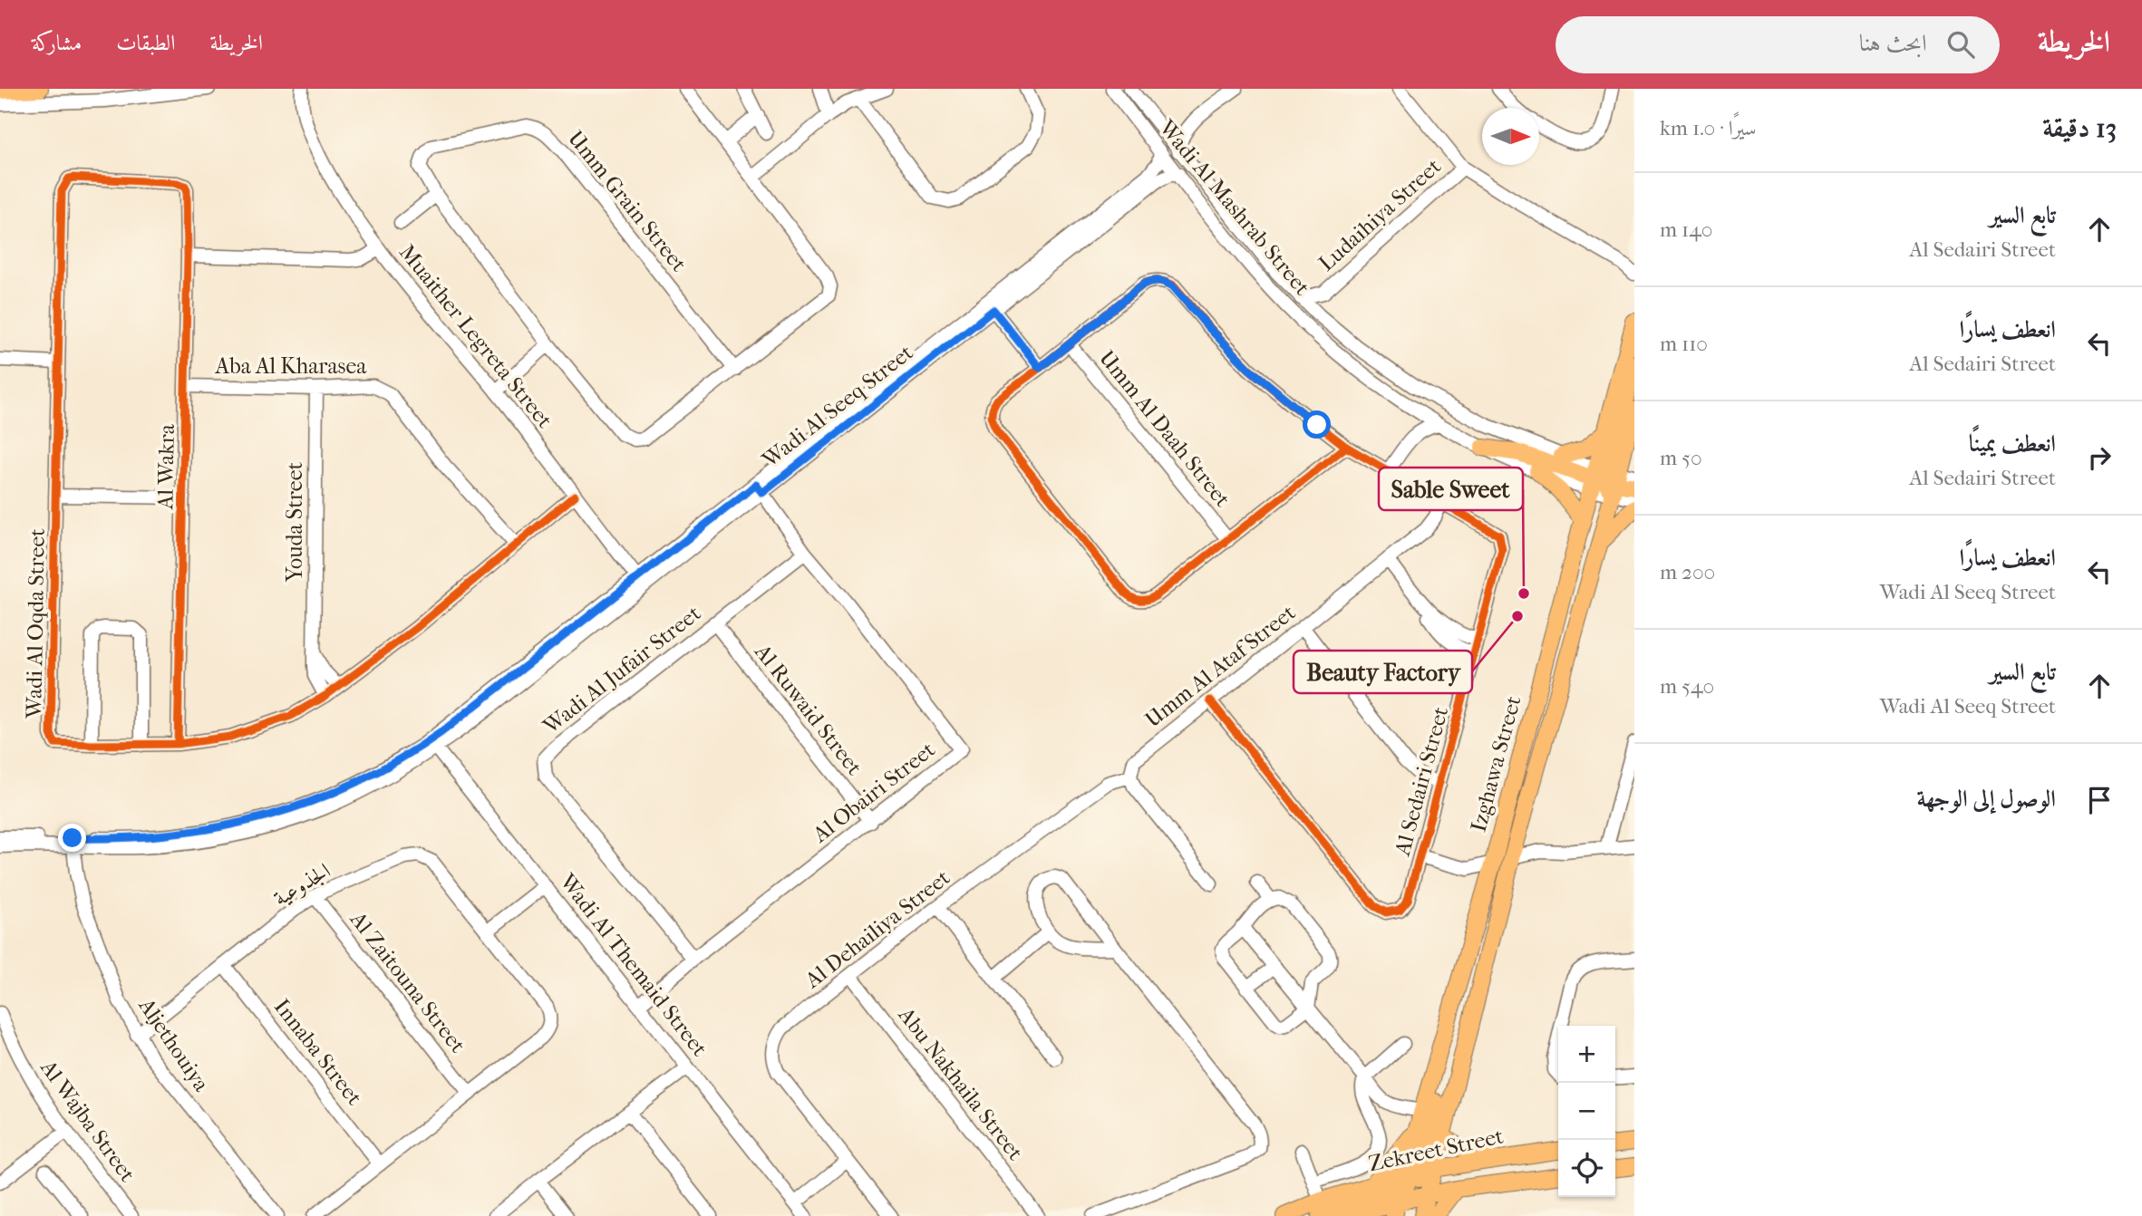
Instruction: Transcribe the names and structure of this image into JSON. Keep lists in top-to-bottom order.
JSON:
{
  "streets": {
    "main road": ["Izghawa Street", "Zekreet Street"],
    "street": [
      "Umm Grain Street",
      "Wadi Al Mashrab Street",
      "Ludaihiya Street",
      "Muaither Legreta Street",
      "Aba Al Kharasea",
      "Wadi Al Seeq Street",
      "Umm Al Daah Street",
      "Al Wakra",
      "Youda Street",
      "Wadi Al Oqda Street",
      "Umm Al Ataf Street",
      "Wadi Al Jufair Street",
      "Al Ruwaid Street",
      "Al Sedairi Street",
      "Al Obairi Street",
      "الجذوعية",
      "Al Dehailiya Street",
      "Wadi Al Themaid Street",
      "Al Zaitouna Street",
      "Aljethouiya",
      "Innaba Street",
      "Abu Nakhaila Street",
      "Al Wajba Street"
    ]
  },
  "crossings": [
    ["Wadi Al Mashrab Street", "Ludaihiya Street"],
    ["Wadi Al Mashrab Street", "Wadi Al Seeq Street"],
    ["Wadi Al Mashrab Street", "Izghawa Street"],
    ["Muaither Legreta Street", "Wadi Al Seeq Street"],
    ["Muaither Legreta Street", "Wadi Al Oqda Street"],
    ["Aba Al Kharasea", "Al Wakra"],
    ["Aba Al Kharasea", "Youda Street"],
    ["Aba Al Kharasea", "Wadi Al Oqda Street"],
    ["Wadi Al Seeq Street", "Al Obairi Street"],
    ["Wadi Al Seeq Street", "Wadi Al Themaid Street"],
    ["Wadi Al Seeq Street", "Aljethouiya"],
    ["Umm Al Daah Street", "Al Sedairi Street"],
    ["Al Wakra", "Wadi Al Oqda Street"],
    ["Youda Street", "Wadi Al Oqda Street"],
    ["Umm Al Ataf Street", "Al Sedairi Street"],
    ["Umm Al Ataf Street", "Al Dehailiya Street"],
    ["Wadi Al Jufair Street", "Al Ruwaid Street"],
    ["Wadi Al Jufair Street", "Al Obairi Street"],
    ["Al Ruwaid Street", "Al Obairi Street"],
    ["Izghawa Street", "Al Sedairi Street"],
    ["Izghawa Street", "Zekreet Street"],
    ["Al Obairi Street", "Wadi Al Themaid Street"],
    ["الجذوعية", "Al Zaitouna Street"],
    ["الجذوعية", "Aljethouiya"],
    ["الجذوعية", "Innaba Street"],
    ["Al Dehailiya Street", "Abu Nakhaila Street"]
  ],
  "places": ["Sable Sweet", "Beauty Factory"],
  "north": "right",
  "page": {
    "header": "الخريطة",
    "search": "ابحث هنا",
    "nav": ["الخريطة", "الطبقات", "مشاركة"],
    "heading": ["13 دقيقة", "سيرًا · 1.0 km"],
    "list": [
      ["تابع السير", "Al Sedairi Street", "140 m"],
      ["انعطف يسارًا", "Al Sedairi Street", "110 m"],
      ["انعطف يمينًا", "Al Sedairi Street", "50 m"],
      ["انعطف يسارًا", "Wadi Al Seeq Street", "200 m"],
      ["تابع السير", "Wadi Al Seeq Street", "540 m"],
      "الوصول إلى الوجهة"
    ],
    "map_buttons": ["+", "−"]
  }
}
